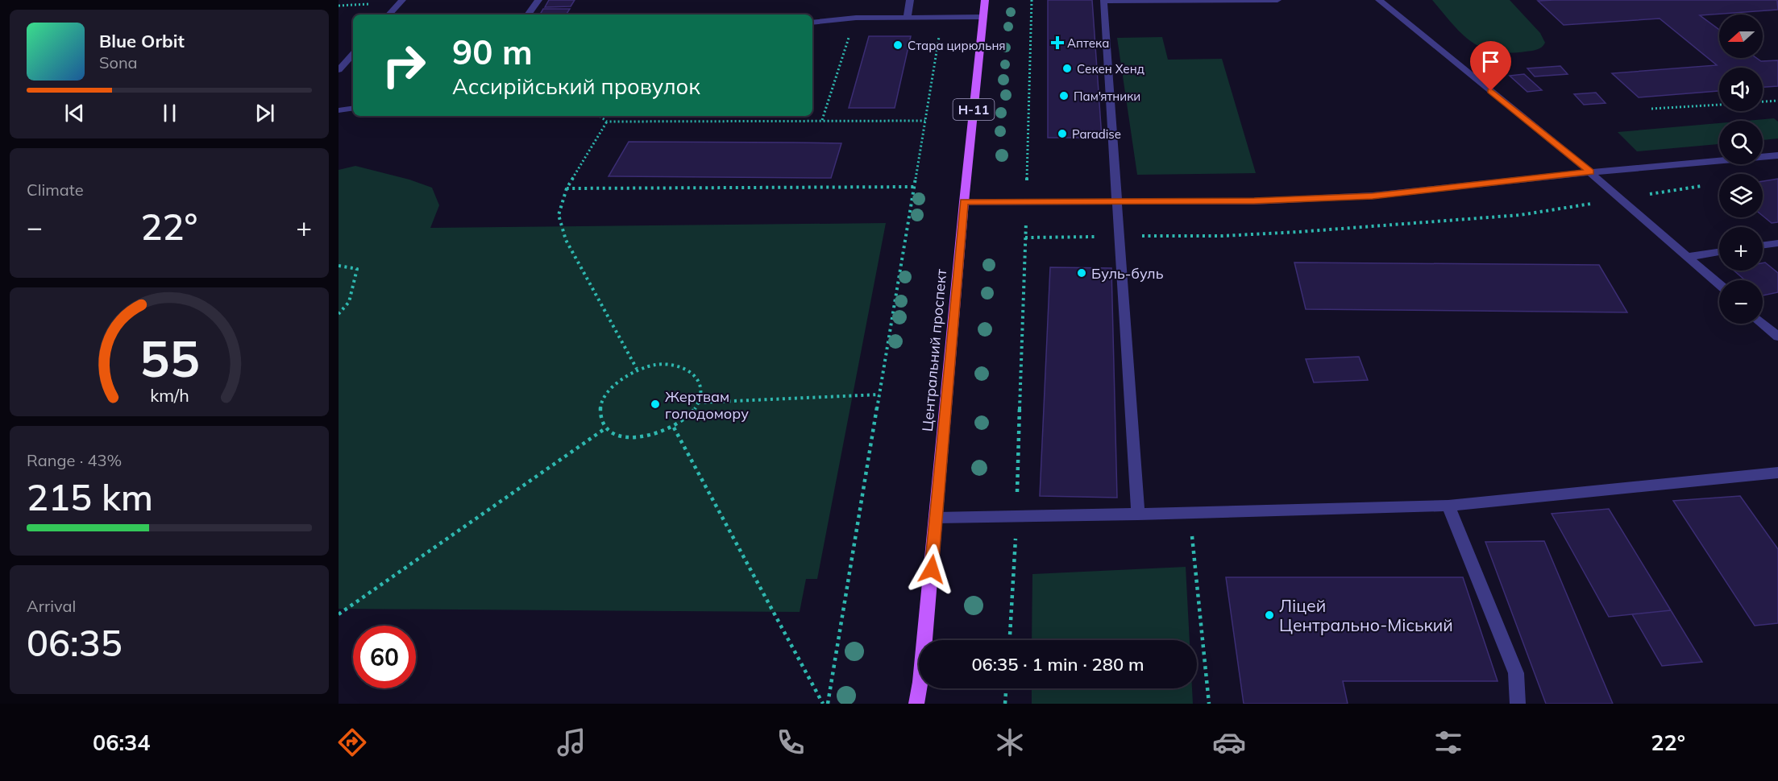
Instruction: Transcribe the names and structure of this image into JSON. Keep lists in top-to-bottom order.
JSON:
{
  "streets": {
    "main road": ["Н-11", "Центральний проспект"]
  },
  "places": {
    "health": ["Аптека"],
    "other": [
      "Стара цирюльня",
      "Секен Хенд",
      "Пам'ятники",
      "Paradise",
      "Буль-буль",
      "Жертвам голодомору",
      "Ліцей Центрально-Міський"
    ]
  },
  "north": "left",
  "page": {
    "map_buttons": ["+", "−"],
    "turn": ["90 m", "Ассирійський провулок"],
    "song": ["Blue Orbit", "Sona"],
    "tile": [
      "Climate",
      ["Range · 43%", "215 km"],
      ["Arrival", "06:35"]
    ],
    "heat": ["−", "22°", "+"],
    "limit": "60",
    "trip": "06:35 · 1 min · 280 m",
    "tabs": ["06:34", "22°"],
    "gauge": ["55", "km/h"]
  }
}
